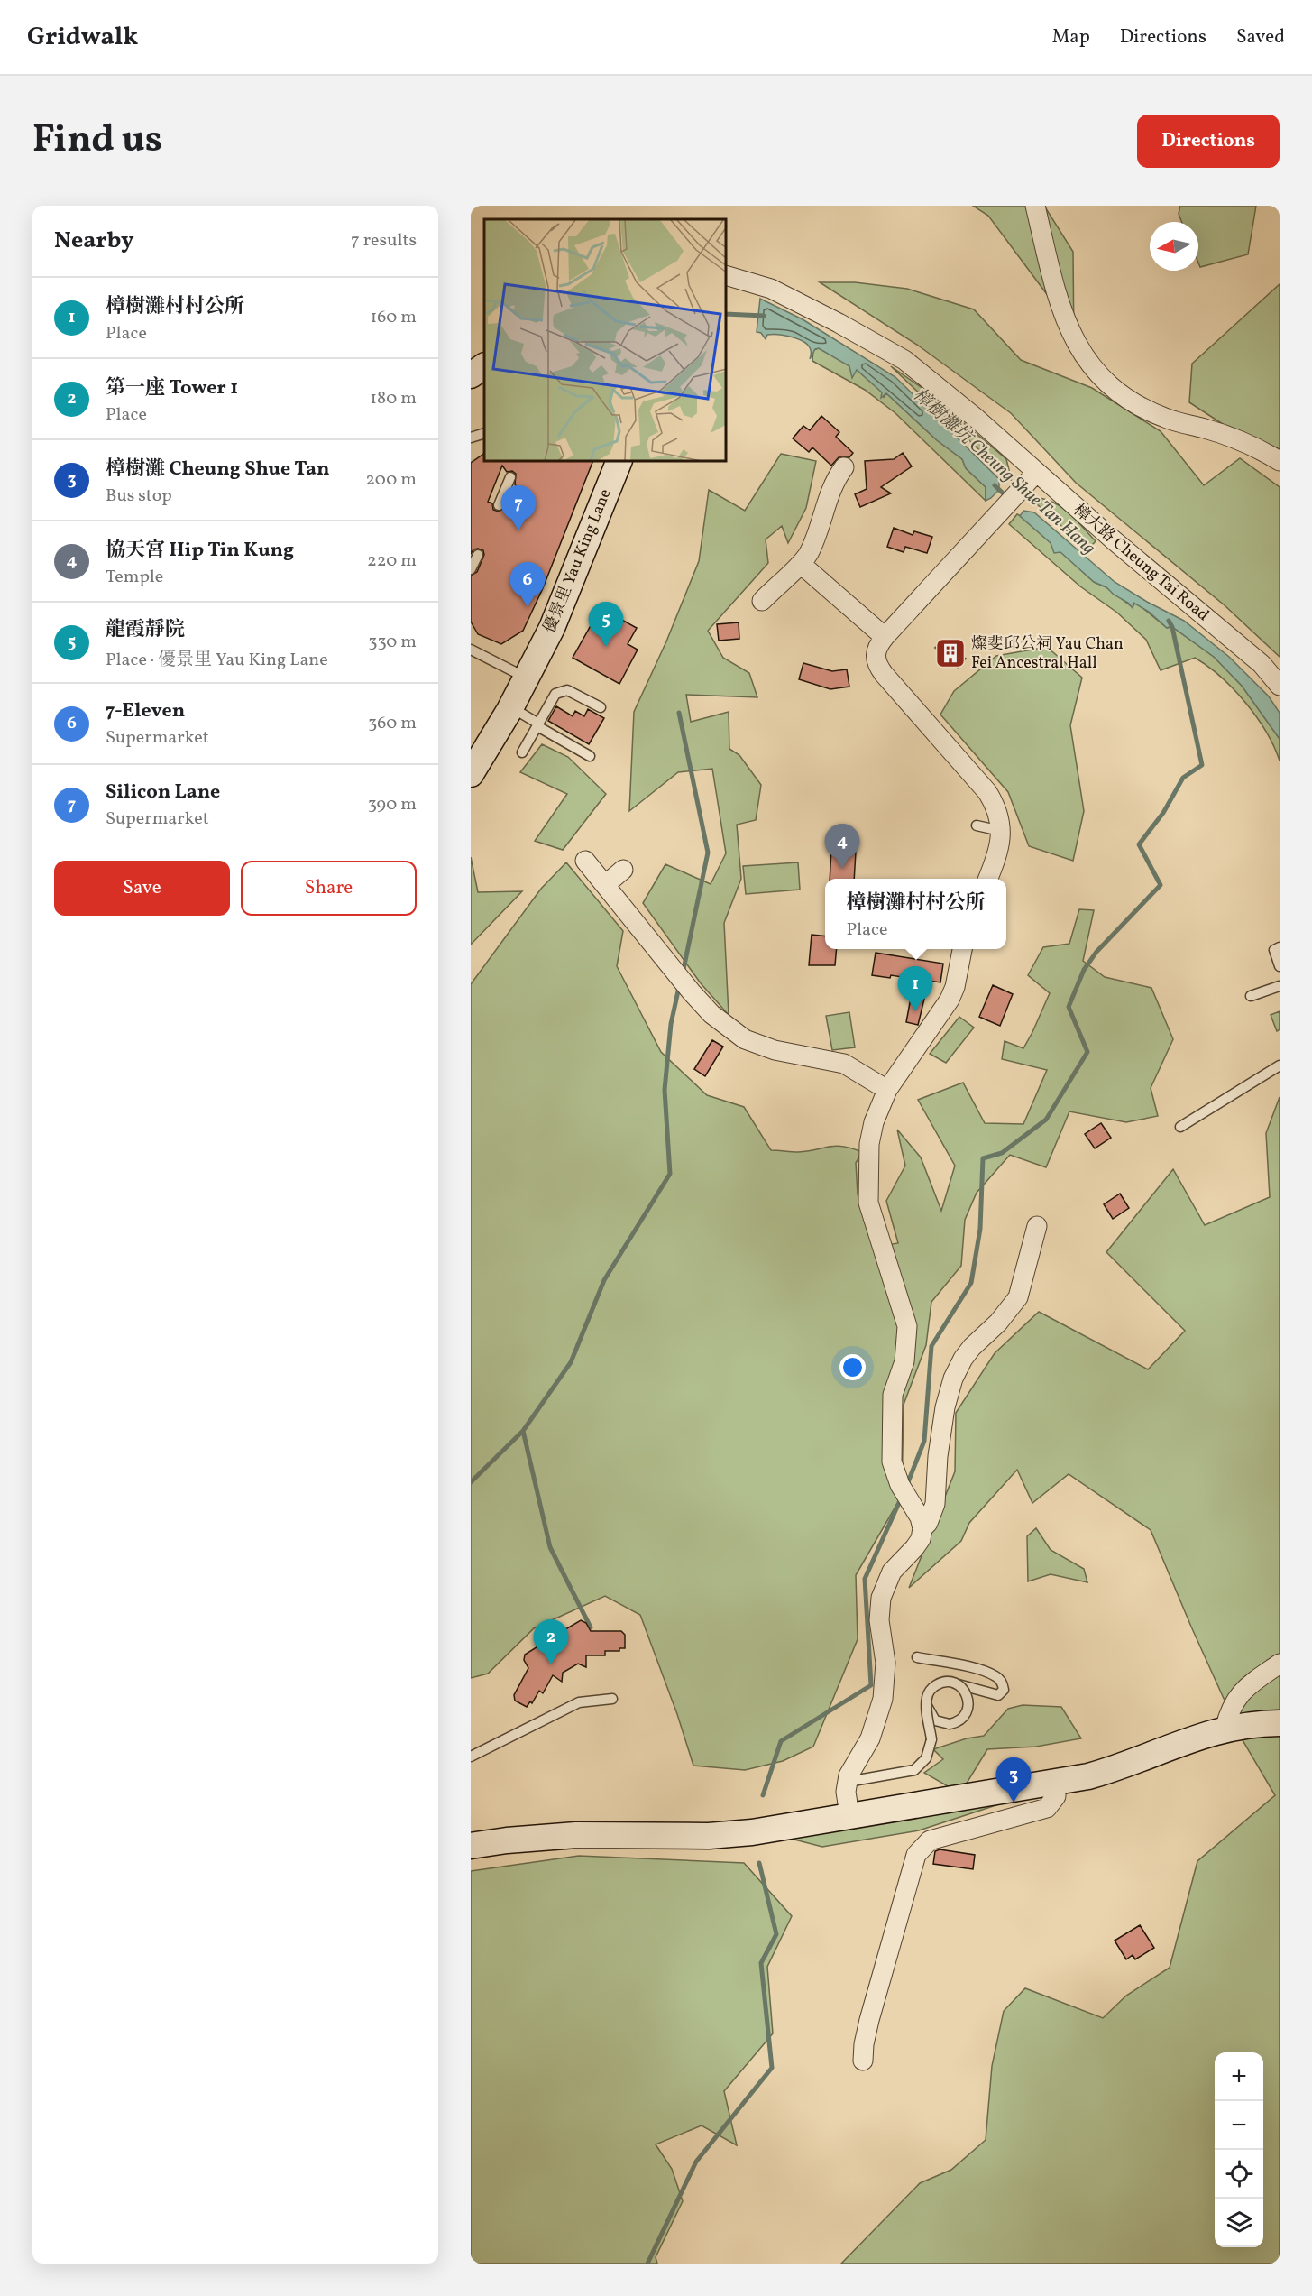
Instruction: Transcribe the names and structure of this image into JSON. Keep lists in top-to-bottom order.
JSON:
{
  "streets": {
    "main road": ["優景里 Yau King Lane"],
    "street": ["樟大路 Cheung Tai Road"]
  },
  "water": ["樟樹灘坑 Cheung Shue Tan Hang"],
  "places": {
    "building": ["燦斐邱公祠 Yau Chan Fei Ancestral Hall"]
  },
  "north": "left",
  "page": {
    "header": "Gridwalk",
    "nav": ["Map", "Directions", "Saved"],
    "title": "Find us",
    "buttons": [
      "Directions",
      ["Save", "Share"]
    ],
    "heading": ["Nearby", "7 results"],
    "list": [
      {
        "mark": "1",
        "name": "樟樹灘村村公所",
        "note": "Place",
        "value": "160 m"
      },
      {
        "mark": "2",
        "name": "第一座 Tower 1",
        "note": "Place",
        "value": "180 m"
      },
      {
        "mark": "3",
        "name": "樟樹灘 Cheung Shue Tan",
        "note": "Bus stop",
        "value": "200 m"
      },
      {
        "mark": "4",
        "name": "協天宮 Hip Tin Kung",
        "note": "Temple",
        "value": "220 m"
      },
      {
        "mark": "5",
        "name": "龍霞靜院",
        "note": "Place · 優景里 Yau King Lane",
        "value": "330 m"
      },
      {
        "mark": "6",
        "name": "7-Eleven",
        "note": "Supermarket",
        "value": "360 m"
      },
      {
        "mark": "7",
        "name": "Silicon Lane",
        "note": "Supermarket",
        "value": "390 m"
      }
    ],
    "pins": [
      "7",
      "6",
      "5",
      "4",
      "1",
      "2",
      "3"
    ],
    "popup": ["樟樹灘村村公所", "Place"],
    "map_buttons": ["+", "−"]
  }
}
